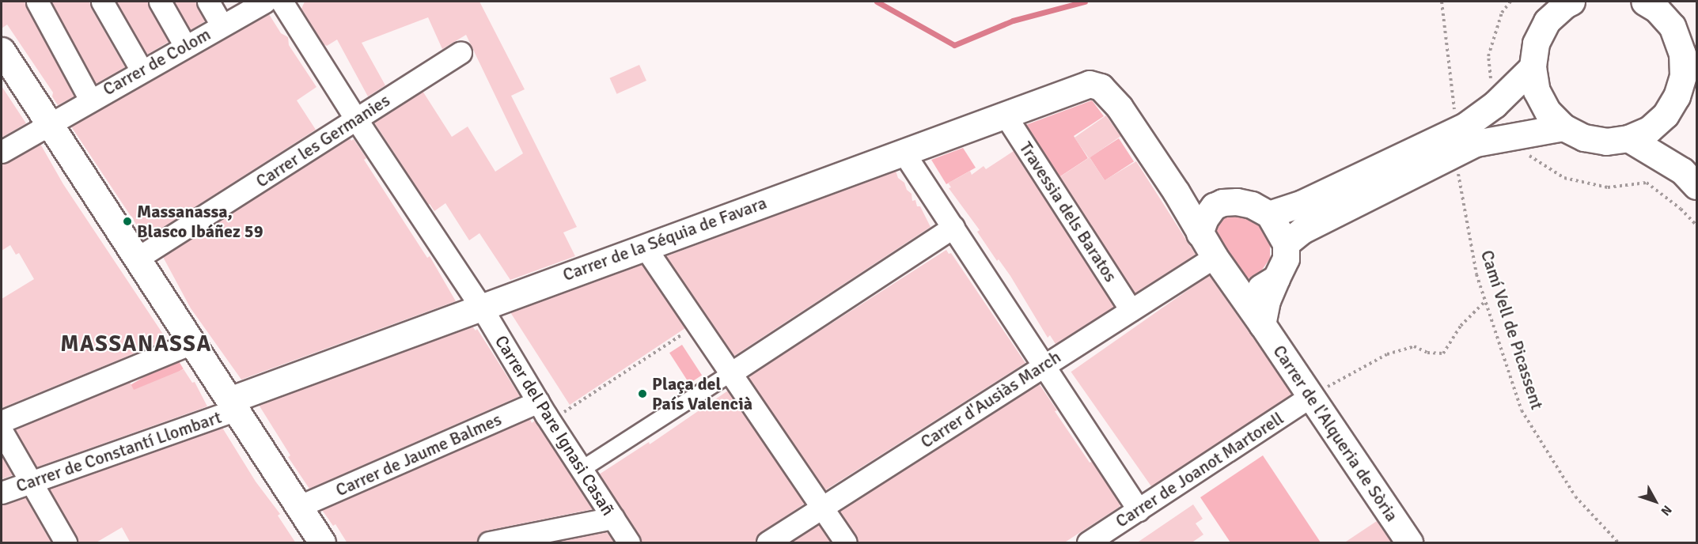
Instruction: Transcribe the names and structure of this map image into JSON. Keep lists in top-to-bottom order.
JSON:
{
  "streets": {
    "street": [
      "Carrer de Colom",
      "Carrer les Germanies",
      "Travessia dels Baratos",
      "Carrer de la Séquia de Favara",
      "Carrer d'Ausiàs March",
      "Carrer del Pare Ignasi Casañ",
      "Carrer de l'Alqueria de Sòria",
      "Carrer de Constantí Llombart",
      "Carrer de Jaume Balmes",
      "Carrer de Joanot Martorell"
    ],
    "path": ["Camí Vell de Picassent"]
  },
  "crossings": [
    ["Carrer les Germanies", "Carrer del Pare Ignasi Casañ"],
    ["Travessia dels Baratos", "Carrer de la Séquia de Favara"],
    ["Travessia dels Baratos", "Carrer d'Ausiàs March"],
    ["Carrer de la Séquia de Favara", "Carrer del Pare Ignasi Casañ"],
    ["Carrer de la Séquia de Favara", "Carrer de l'Alqueria de Sòria"],
    ["Carrer de la Séquia de Favara", "Carrer de Constantí Llombart"],
    ["Carrer d'Ausiàs March", "Carrer de l'Alqueria de Sòria"],
    ["Carrer del Pare Ignasi Casañ", "Carrer de Jaume Balmes"],
    ["Carrer de l'Alqueria de Sòria", "Carrer de Joanot Martorell"]
  ],
  "districts": ["MASSANASSA"],
  "places": ["Massanassa, Blasco Ibáñez 59", "Plaça del País Valencià"],
  "north": "bottom right"
}
